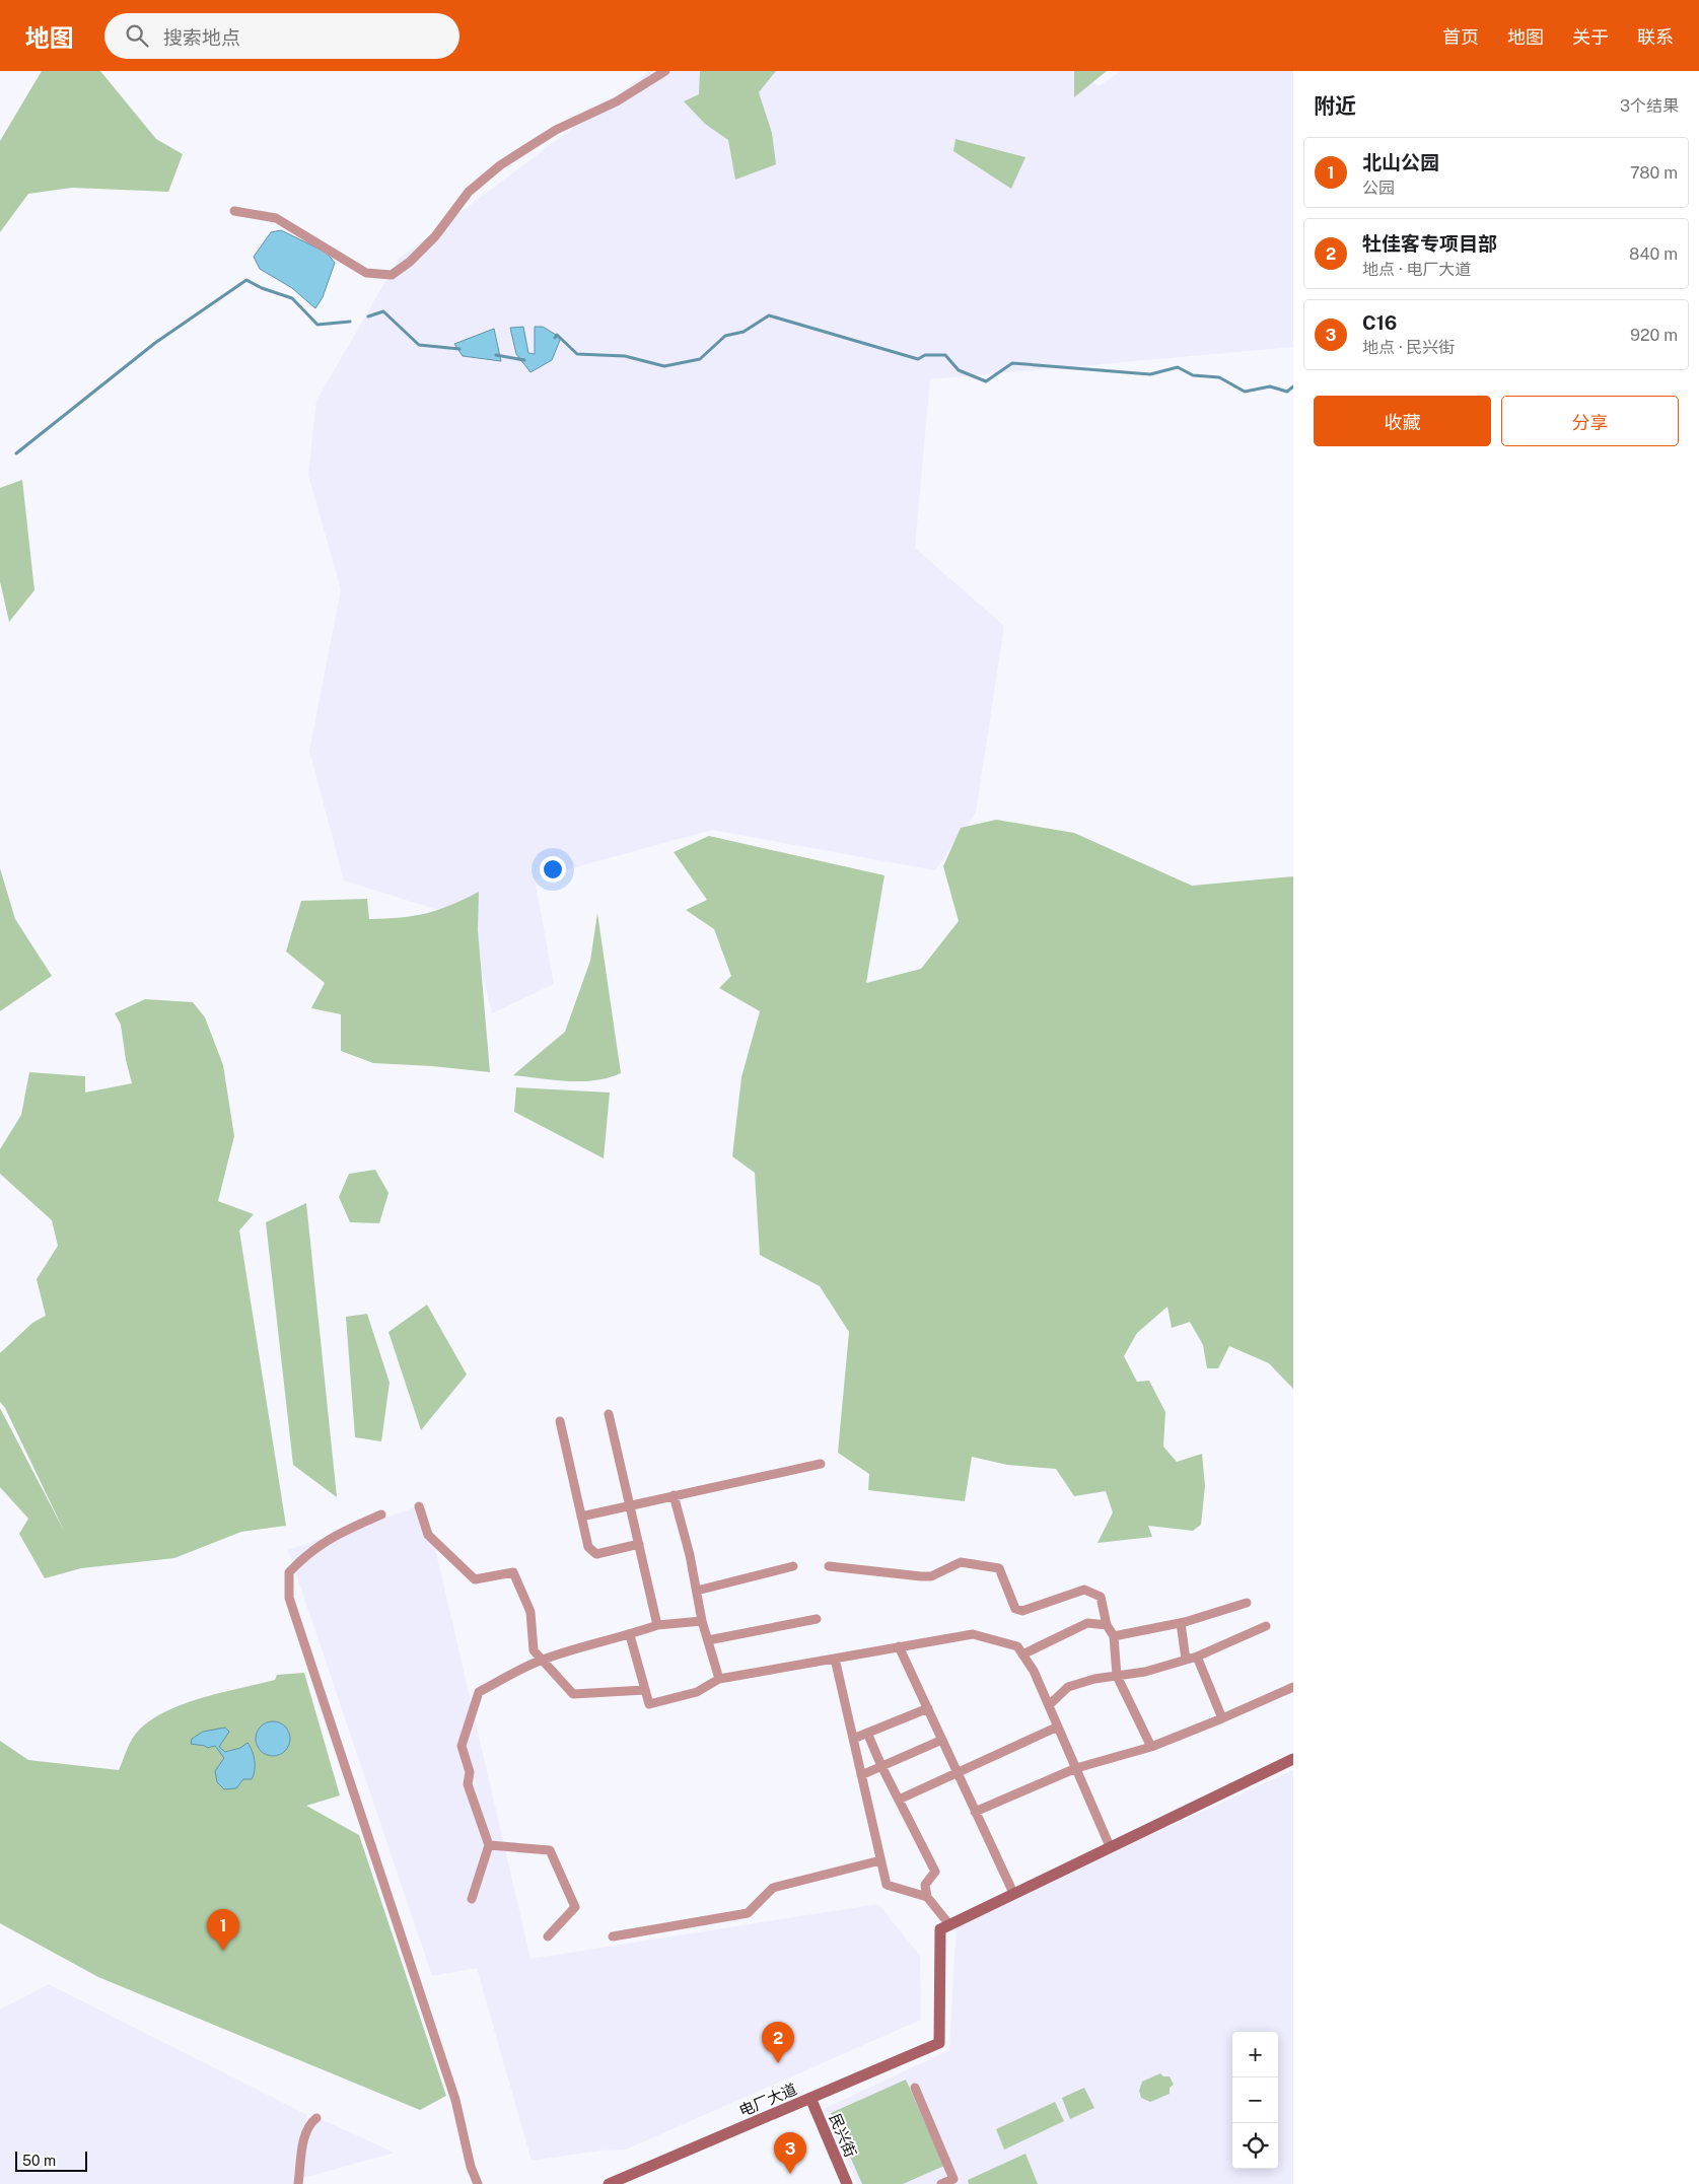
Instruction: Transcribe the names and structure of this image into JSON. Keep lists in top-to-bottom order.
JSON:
{
  "streets": {
    "street": ["电厂大道", "民兴街"]
  },
  "crossings": [
    ["电厂大道", "民兴街"]
  ],
  "scale_bar": "50 m",
  "page": {
    "header": "地图",
    "search": "搜索地点",
    "nav": [
      "首页",
      "地图",
      "关于",
      "联系"
    ],
    "heading": ["附近", "3个结果"],
    "list": [
      {
        "mark": "1",
        "name": "北山公园",
        "note": "公园",
        "value": "780 m"
      },
      {
        "mark": "2",
        "name": "牡佳客专项目部",
        "note": "地点 · 电厂大道",
        "value": "840 m"
      },
      {
        "mark": "3",
        "name": "C16",
        "note": "地点 · 民兴街",
        "value": "920 m"
      }
    ],
    "buttons": ["收藏", "分享"],
    "pins": ["1", "2", "3"],
    "map_buttons": ["+", "−"],
    "scale": "50 m"
  }
}
